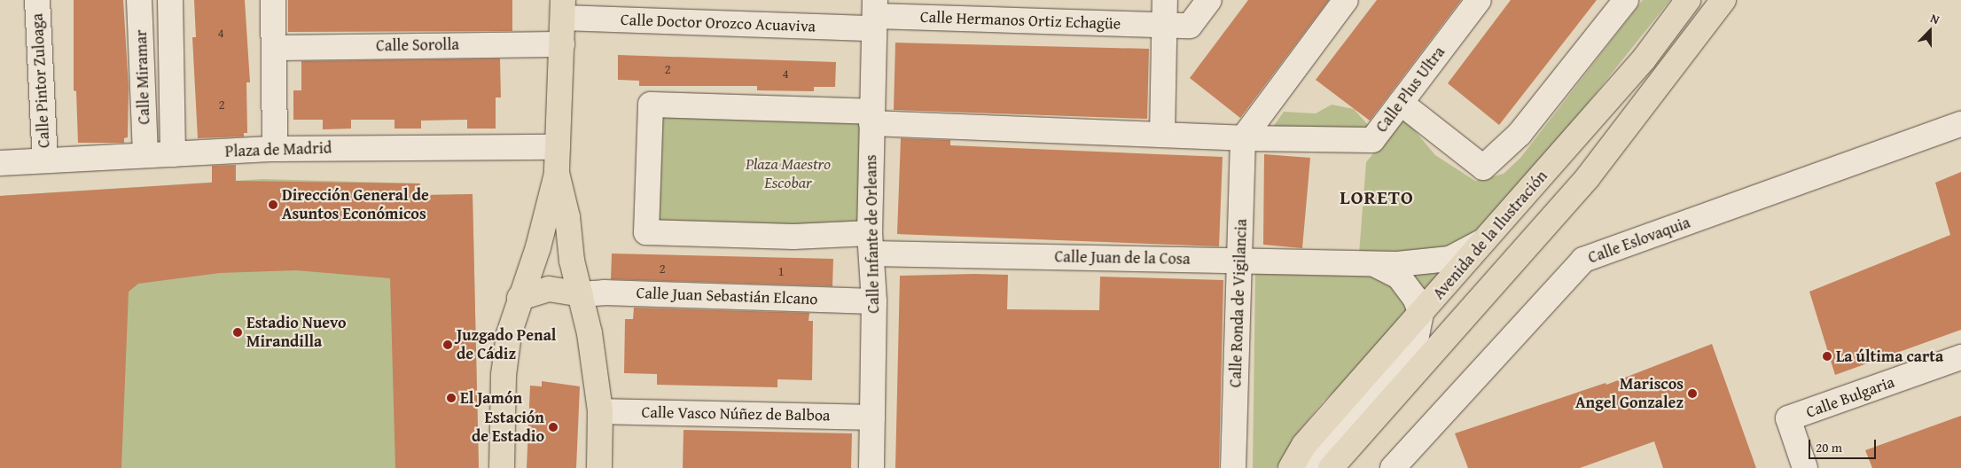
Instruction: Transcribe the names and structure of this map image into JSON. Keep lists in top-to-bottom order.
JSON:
{
  "streets": {
    "main road": ["Avenida de la Ilustración"],
    "street": [
      "Calle Hermanos Ortiz Echagüe",
      "Calle Doctor Orozco Acuaviva",
      "Calle Sorolla",
      "Calle Miramar",
      "Calle Pintor Zuloaga",
      "Calle Plus Ultra",
      "Plaza de Madrid",
      "Calle Infante de Orleans",
      "Calle Eslovaquia",
      "Calle Juan de la Cosa",
      "Calle Juan Sebastián Elcano",
      "Calle Ronda de Vigilancia",
      "Calle Bulgaria",
      "Calle Vasco Núñez de Balboa"
    ]
  },
  "crossings": [
    ["Calle Hermanos Ortiz Echagüe", "Calle Doctor Orozco Acuaviva"],
    ["Calle Hermanos Ortiz Echagüe", "Calle Infante de Orleans"],
    ["Calle Doctor Orozco Acuaviva", "Calle Infante de Orleans"],
    ["Calle Miramar", "Plaza de Madrid"],
    ["Calle Pintor Zuloaga", "Plaza de Madrid"],
    ["Calle Plus Ultra", "Calle Ronda de Vigilancia"],
    ["Calle Infante de Orleans", "Calle Juan de la Cosa"],
    ["Calle Infante de Orleans", "Calle Juan Sebastián Elcano"],
    ["Calle Infante de Orleans", "Calle Vasco Núñez de Balboa"],
    ["Avenida de la Ilustración", "Calle Juan de la Cosa"],
    ["Calle Juan de la Cosa", "Calle Ronda de Vigilancia"]
  ],
  "districts": ["LORETO"],
  "parks": ["Plaza Maestro Escobar"],
  "places": [
    "Dirección General de Asuntos Económicos",
    "Estadio Nuevo Mirandilla",
    "Juzgado Penal de Cádiz",
    "La última carta",
    "Mariscos Angel Gonzalez",
    "El Jamón",
    "Estación de Estadio"
  ],
  "house_numbers": [
    "4",
    "2",
    "4",
    "2",
    "2",
    "1"
  ],
  "scale_bar": "20 m",
  "north": "top"
}
